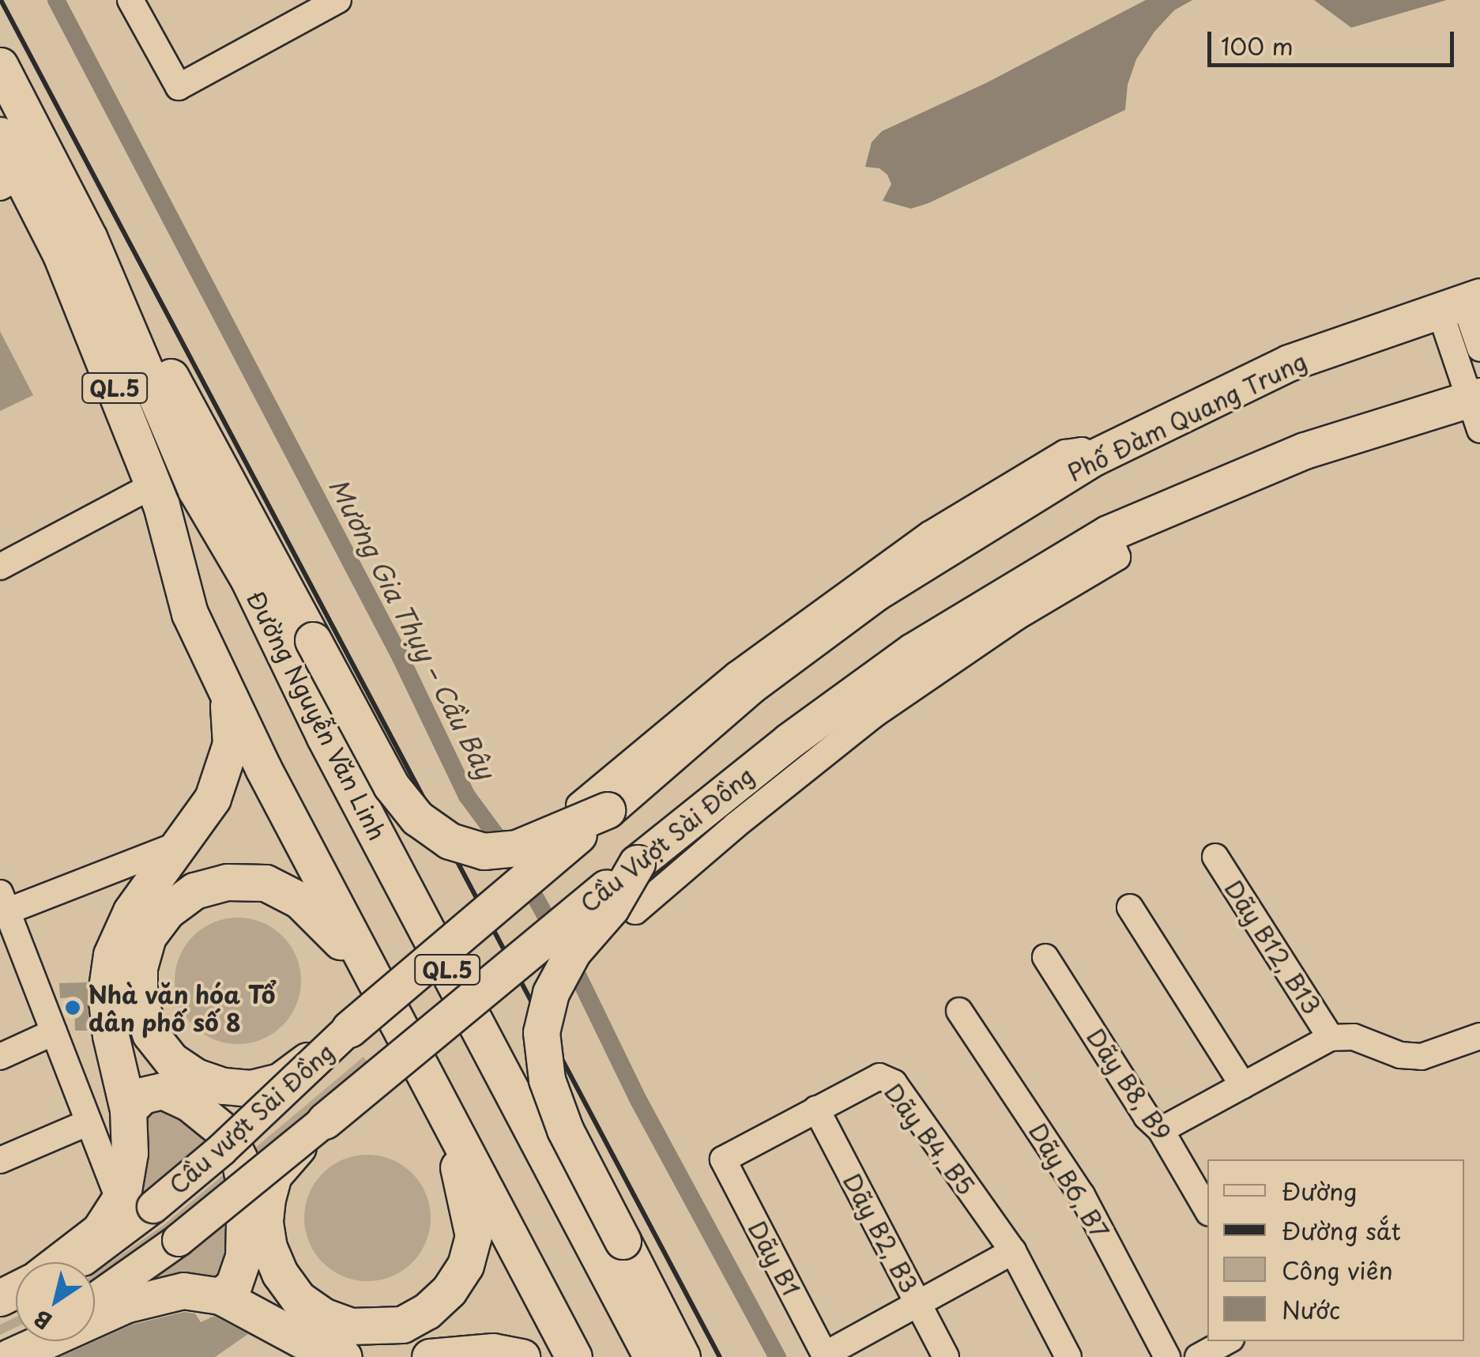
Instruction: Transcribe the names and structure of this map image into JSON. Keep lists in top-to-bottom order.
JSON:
{
  "streets": {
    "highway": [
      "QL.5",
      "Phố Đàm Quang Trung",
      "Đường Nguyễn Văn Linh",
      "Cầu Vượt Sài Đồng"
    ],
    "main road": ["Cầu vượt Sài Đồng"],
    "street": [
      "Dãy B12, B13",
      "Dãy B8, B9",
      "Dãy B4, B5",
      "Dãy B6, B7",
      "Dãy B2, B3",
      "Dãy B1"
    ]
  },
  "crossings": [
    ["QL.5", "Cầu Vượt Sài Đồng"],
    ["Phố Đàm Quang Trung", "Cầu Vượt Sài Đồng"],
    ["Cầu Vượt Sài Đồng", "Cầu vượt Sài Đồng"],
    ["Dãy B4, B5", "Dãy B2, B3"],
    ["Dãy B4, B5", "Dãy B1"]
  ],
  "water": ["Mương Gia Thụy – Cầu Bây"],
  "places": ["Nhà văn hóa Tổ dân phố số 8"],
  "legend": [
    "Đường",
    "Đường sắt",
    "Công viên",
    "Nước"
  ],
  "scale_bar": "100 m",
  "north": "bottom left"
}
